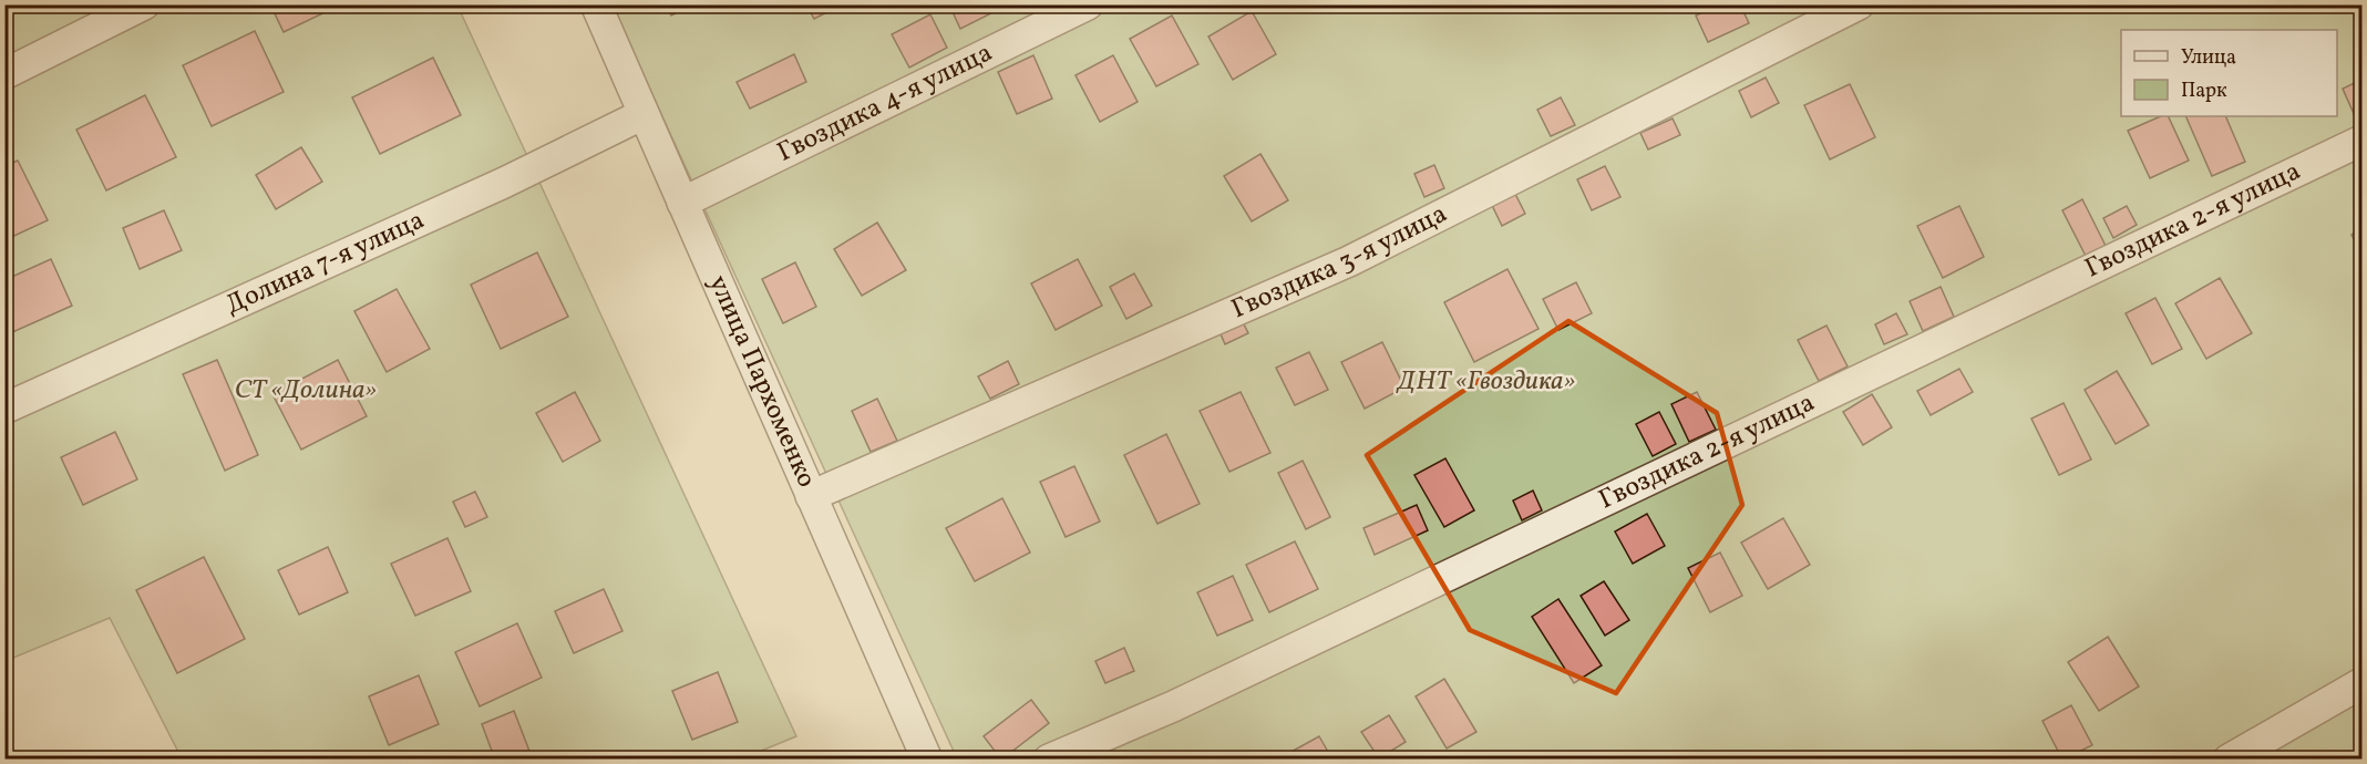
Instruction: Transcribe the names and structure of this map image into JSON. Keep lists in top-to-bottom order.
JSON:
{
  "streets": {
    "street": [
      "Гвоздика 4-я улица",
      "Гвоздика 2-я улица",
      "Гвоздика 3-я улица",
      "Долина 7-я улица",
      "улица Пархоменко"
    ]
  },
  "crossings": [
    ["Гвоздика 4-я улица", "улица Пархоменко"],
    ["Гвоздика 3-я улица", "улица Пархоменко"],
    ["Долина 7-я улица", "улица Пархоменко"]
  ],
  "parks": ["ДНТ «Гвоздика»", "СТ «Долина»"],
  "legend": ["Улица", "Парк"]
}
